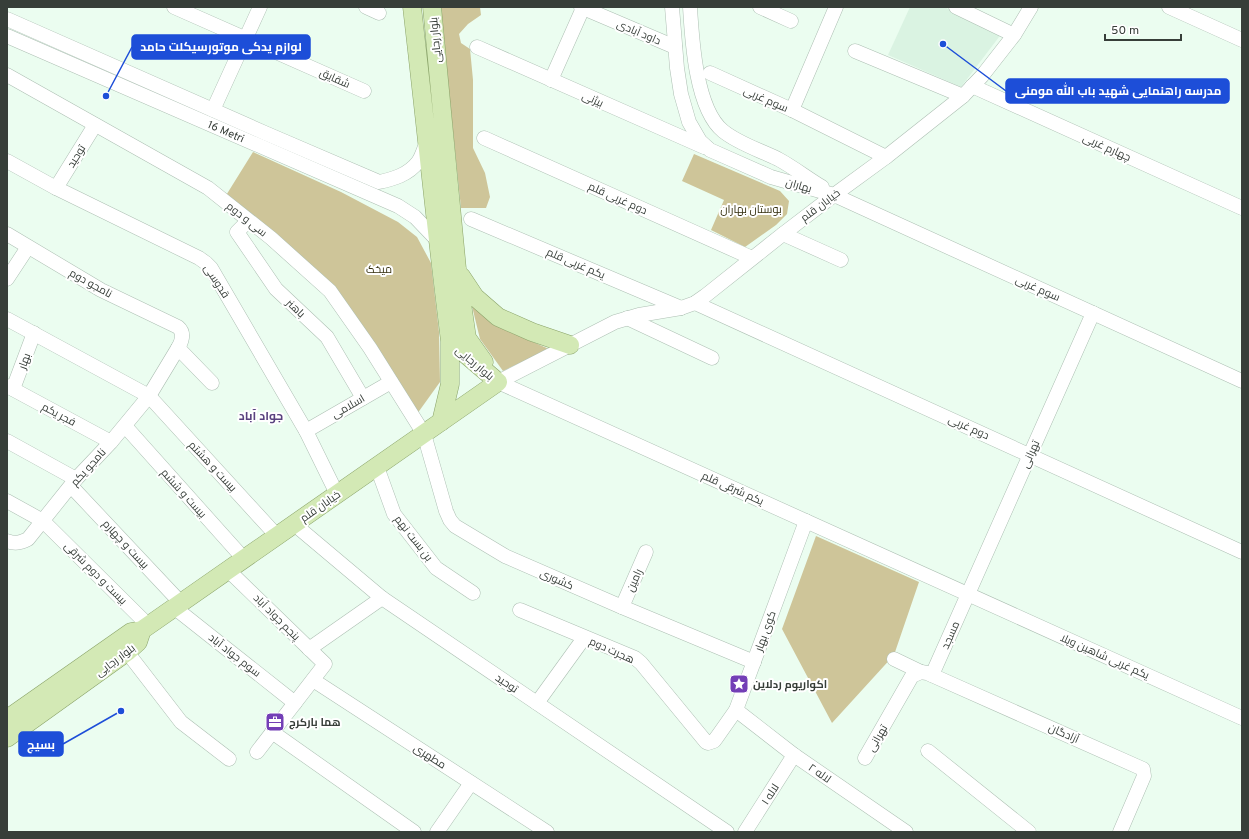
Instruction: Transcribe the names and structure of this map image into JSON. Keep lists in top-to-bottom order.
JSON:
{
  "streets": {
    "main road": ["بلوار رجایی", "خیابان قلم"],
    "street": [
      "داود آبادی",
      "شقایق",
      "بیژنی",
      "سوم غربی",
      "16 Metri",
      "چهارم غربی",
      "توحید",
      "بهاران",
      "دوم غربی قلم",
      "سی و دوم",
      "یکم غربی قلم",
      "قدوسی",
      "نامجو دوم",
      "باهنر",
      "بهار",
      "اسلامی",
      "فجر یکم",
      "دوم غربی",
      "تهرانی",
      "بیست و هشتم",
      "نامجو یکم",
      "یکم شرقی قلم",
      "بیست و ششم",
      "بن بست نهم",
      "بیست و چهارم",
      "بیست و دوم شرقی",
      "کشوری",
      "رامین",
      "پنجم جواد آباد",
      "کوی بهار",
      "مسجد",
      "هجرت دوم",
      "سوم جواد آباد",
      "یکم غربی شاهین ویلا",
      "آزادگان",
      "مطهری",
      "لاله ۲",
      "لاله ۱"
    ]
  },
  "crossings": [
    ["داود آبادی", "بهاران"],
    ["بلوار رجایی", "16 Metri"],
    ["بلوار رجایی", "خیابان قلم"],
    ["بلوار رجایی", "یکم شرقی قلم"],
    ["بلوار رجایی", "بیست و دوم شرقی"],
    ["بیژنی", "بهاران"],
    ["سوم غربی", "بهاران"],
    ["سوم غربی", "خیابان قلم"],
    ["سوم غربی", "تهرانی"],
    ["چهارم غربی", "خیابان قلم"],
    ["توحید", "خیابان قلم"],
    ["توحید", "سی و دوم"],
    ["توحید", "قدوسی"],
    ["بهاران", "خیابان قلم"],
    ["دوم غربی قلم", "خیابان قلم"],
    ["خیابان قلم", "سی و دوم"],
    ["خیابان قلم", "یکم غربی قلم"],
    ["خیابان قلم", "قدوسی"],
    ["خیابان قلم", "دوم غربی"],
    ["خیابان قلم", "بیست و هشتم"],
    ["خیابان قلم", "یکم شرقی قلم"],
    ["خیابان قلم", "بیست و ششم"],
    ["خیابان قلم", "بن بست نهم"],
    ["خیابان قلم", "بیست و چهارم"],
    ["خیابان قلم", "بیست و دوم شرقی"],
    ["خیابان قلم", "کشوری"],
    ["خیابان قلم", "پنجم جواد آباد"],
    ["خیابان قلم", "سوم جواد آباد"],
    ["سی و دوم", "باهنر"],
    ["سی و دوم", "اسلامی"],
    ["سی و دوم", "کشوری"],
    ["قدوسی", "اسلامی"],
    ["نامجو دوم", "نامجو یکم"],
    ["باهنر", "اسلامی"],
    ["بهار", "فجر یکم"],
    ["فجر یکم", "نامجو یکم"],
    ["دوم غربی", "تهرانی"],
    ["تهرانی", "یکم شرقی قلم"],
    ["تهرانی", "مسجد"],
    ["تهرانی", "یکم غربی شاهین ویلا"],
    ["تهرانی", "آزادگان"],
    ["بیست و هشتم", "نامجو یکم"],
    ["نامجو یکم", "بیست و ششم"],
    ["نامجو یکم", "بیست و چهارم"],
    ["نامجو یکم", "بیست و دوم شرقی"],
    ["یکم شرقی قلم", "کوی بهار"],
    ["یکم شرقی قلم", "مسجد"],
    ["یکم شرقی قلم", "یکم غربی شاهین ویلا"],
    ["بیست و چهارم", "سوم جواد آباد"],
    ["کشوری", "رامین"],
    ["کشوری", "کوی بهار"],
    ["پنجم جواد آباد", "مطهری"],
    ["کوی بهار", "هجرت دوم"],
    ["کوی بهار", "لاله ۲"],
    ["مسجد", "یکم غربی شاهین ویلا"],
    ["مسجد", "آزادگان"],
    ["لاله ۲", "لاله ۱"]
  ],
  "districts": ["جواد آباد"],
  "parks": ["بوستان بهاران", "میخک"],
  "places": {
    "other": ["مدرسه راهنمایی شهید باب الله مومنی", "لوازم یدکی موتورسیکلت حامد", "بسیج"],
    "place": ["اکواریوم ردلاین"],
    "office": ["هما بارکرج"]
  },
  "scale_bar": "50 m"
}
